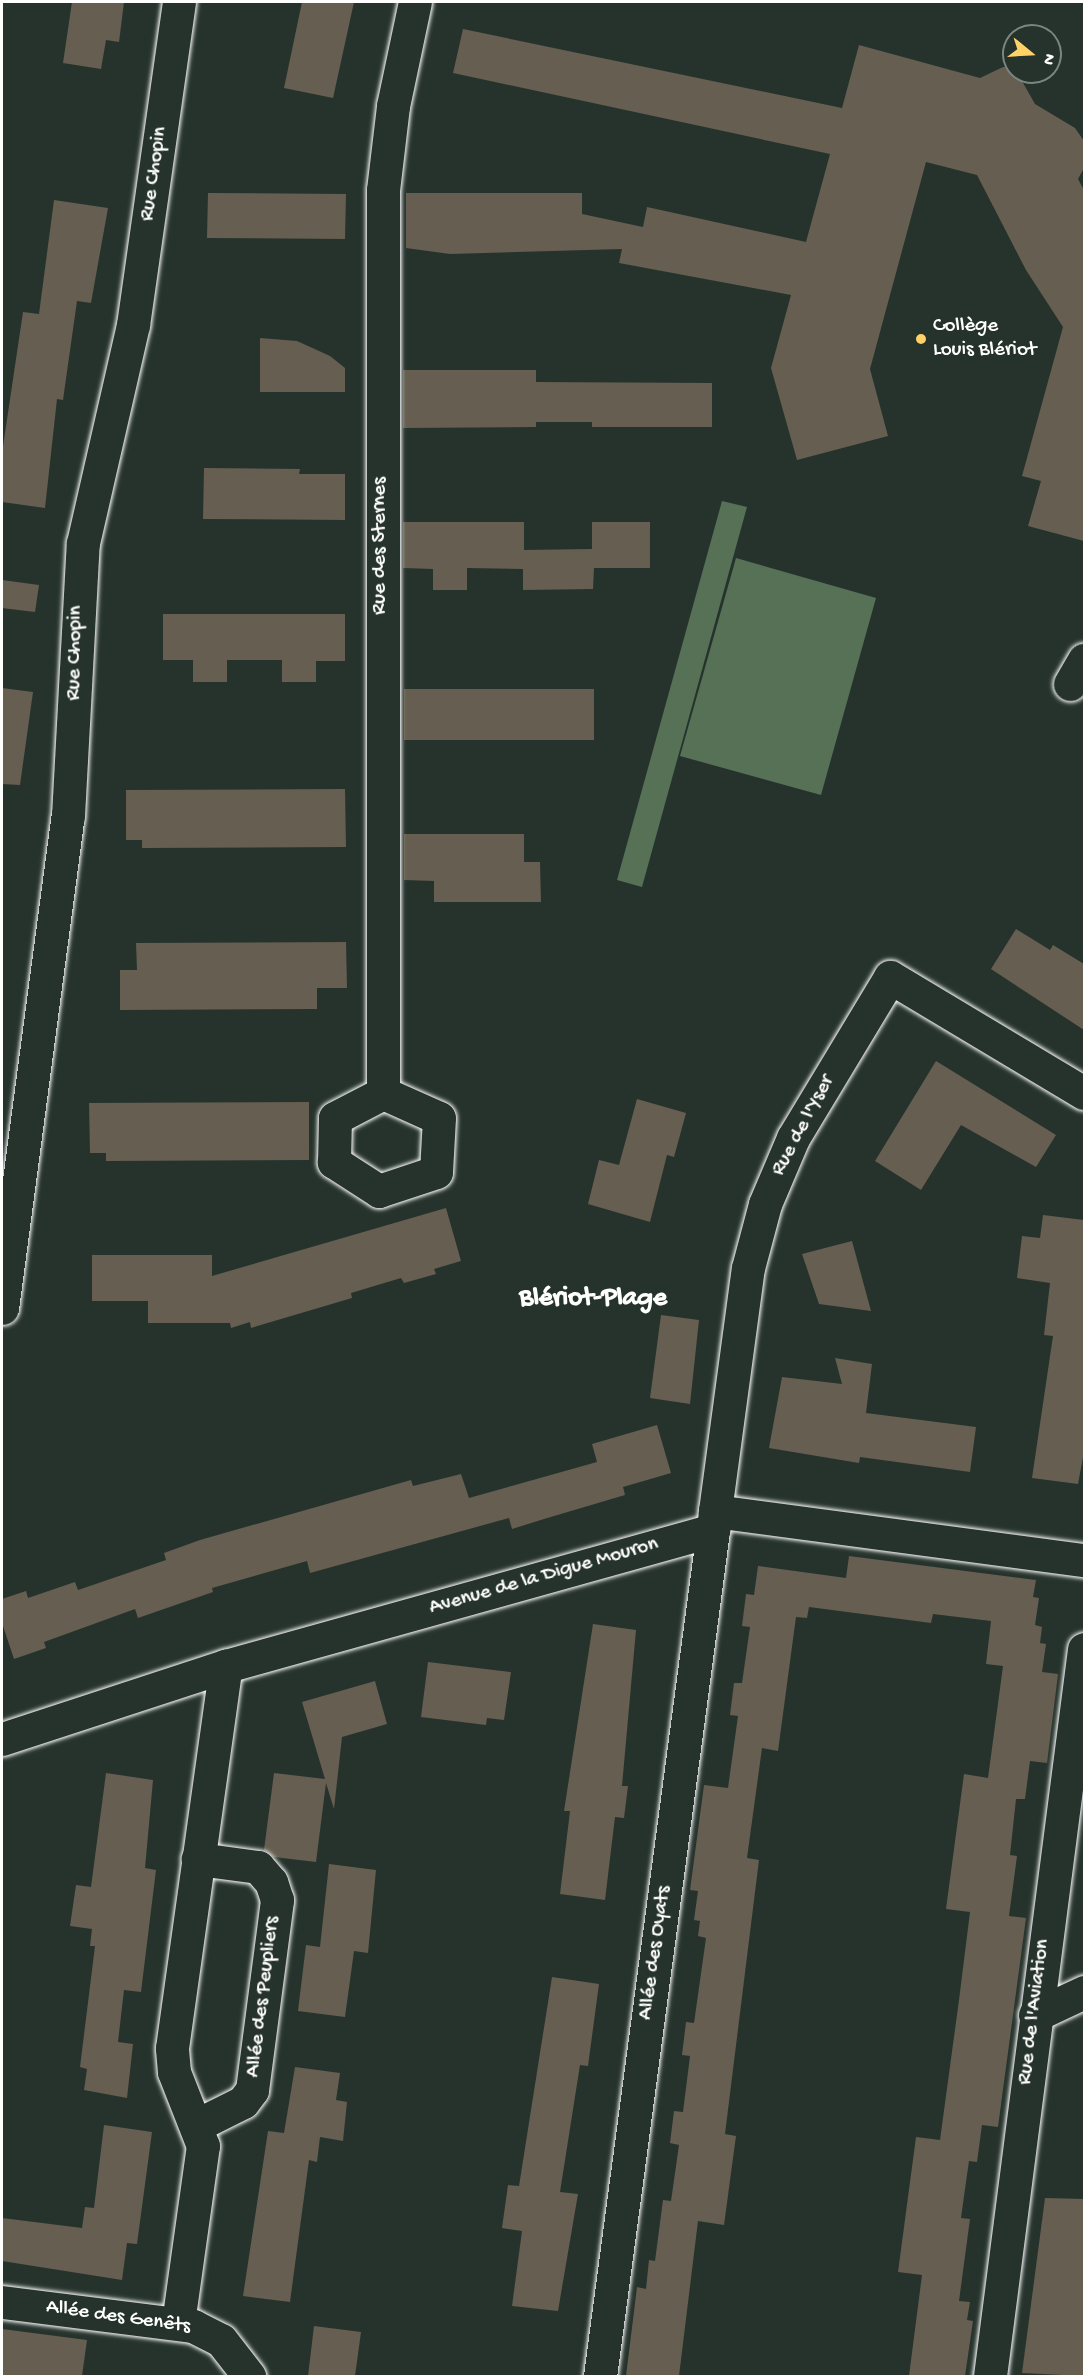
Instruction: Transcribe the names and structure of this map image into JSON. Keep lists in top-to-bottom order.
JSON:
{
  "streets": {
    "street": [
      "Rue Chopin",
      "Rue des Sternes",
      "Rue de l'Yser",
      "Avenue de la Digue Mouron",
      "Allée des Oyats",
      "Allée des Peupliers",
      "Rue de l'Aviation",
      "Allée des Genêts"
    ]
  },
  "crossings": [
    ["Rue de l'Yser", "Avenue de la Digue Mouron"],
    ["Rue de l'Yser", "Allée des Oyats"],
    ["Avenue de la Digue Mouron", "Allée des Oyats"]
  ],
  "districts": ["Blériot-Plage"],
  "places": ["Collège Louis Blériot"],
  "north": "right"
}
